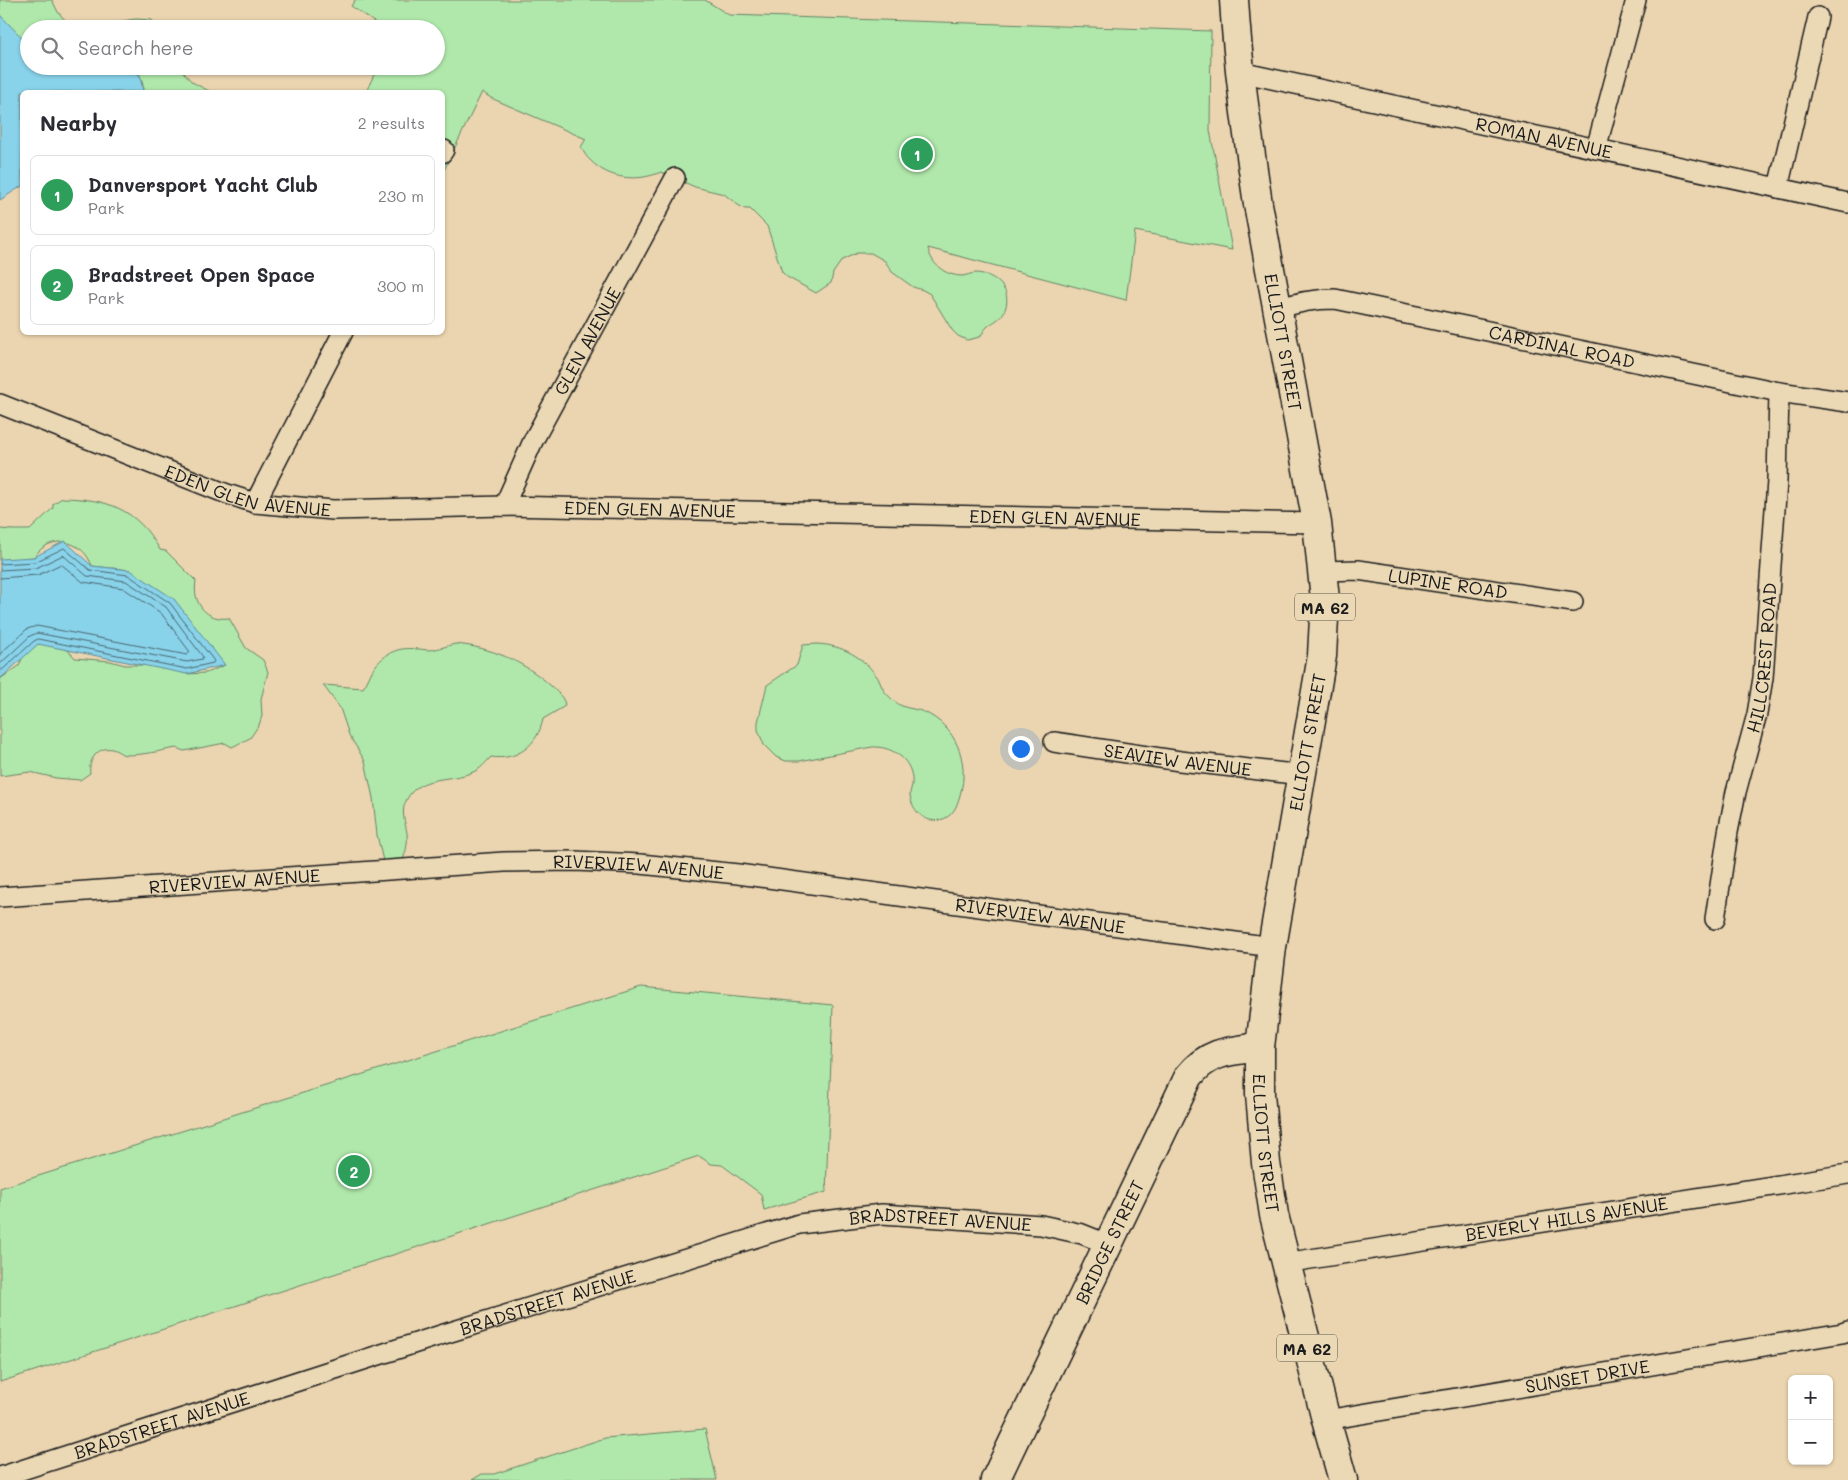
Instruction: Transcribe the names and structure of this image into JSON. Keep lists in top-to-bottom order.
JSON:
{
  "streets": {
    "main road": ["ELLIOTT STREET", "MA 62", "BRIDGE STREET"],
    "street": [
      "ROMAN AVENUE",
      "GLEN AVENUE",
      "CARDINAL ROAD",
      "EDEN GLEN AVENUE",
      "LUPINE ROAD",
      "HILLCREST ROAD",
      "SEAVIEW AVENUE",
      "RIVERVIEW AVENUE",
      "BEVERLY HILLS AVENUE",
      "BRADSTREET AVENUE",
      "SUNSET DRIVE"
    ]
  },
  "crossings": [
    ["ROMAN AVENUE", "ELLIOTT STREET"],
    ["GLEN AVENUE", "EDEN GLEN AVENUE"],
    ["ELLIOTT STREET", "CARDINAL ROAD"],
    ["ELLIOTT STREET", "EDEN GLEN AVENUE"],
    ["ELLIOTT STREET", "LUPINE ROAD"],
    ["ELLIOTT STREET", "SEAVIEW AVENUE"],
    ["ELLIOTT STREET", "RIVERVIEW AVENUE"],
    ["ELLIOTT STREET", "BEVERLY HILLS AVENUE"],
    ["ELLIOTT STREET", "BRIDGE STREET"],
    ["ELLIOTT STREET", "SUNSET DRIVE"],
    ["CARDINAL ROAD", "HILLCREST ROAD"],
    ["BRADSTREET AVENUE", "BRIDGE STREET"]
  ],
  "page": {
    "search": "Search here",
    "heading": ["Nearby", "2 results"],
    "pins": ["1", "2"],
    "list": [
      {
        "mark": "1",
        "name": "Danversport Yacht Club",
        "note": "Park",
        "value": "230 m"
      },
      {
        "mark": "2",
        "name": "Bradstreet Open Space",
        "note": "Park",
        "value": "300 m"
      }
    ],
    "map_buttons": ["+", "−"]
  }
}
